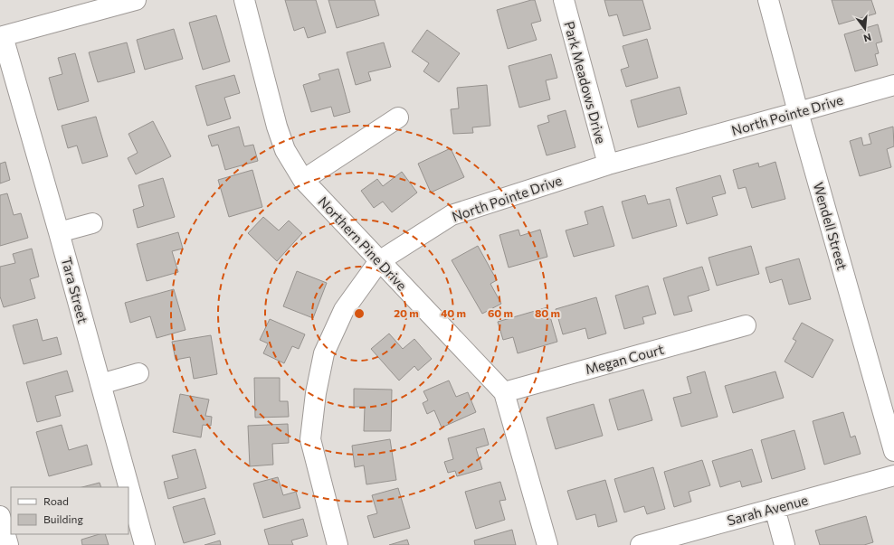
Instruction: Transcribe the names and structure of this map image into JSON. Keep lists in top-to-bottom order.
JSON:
{
  "streets": {
    "street": [
      "Park Meadows Drive",
      "North Pointe Drive",
      "Wendell Street",
      "Northern Pine Drive",
      "Tara Street",
      "Megan Court",
      "Sarah Avenue"
    ]
  },
  "crossings": [
    ["Park Meadows Drive", "North Pointe Drive"],
    ["North Pointe Drive", "Wendell Street"],
    ["North Pointe Drive", "Northern Pine Drive"],
    ["Northern Pine Drive", "Megan Court"]
  ],
  "legend": ["Road", "Building"],
  "north": "bottom",
  "rings": [
    "20 m",
    "40 m",
    "60 m",
    "80 m"
  ]
}
